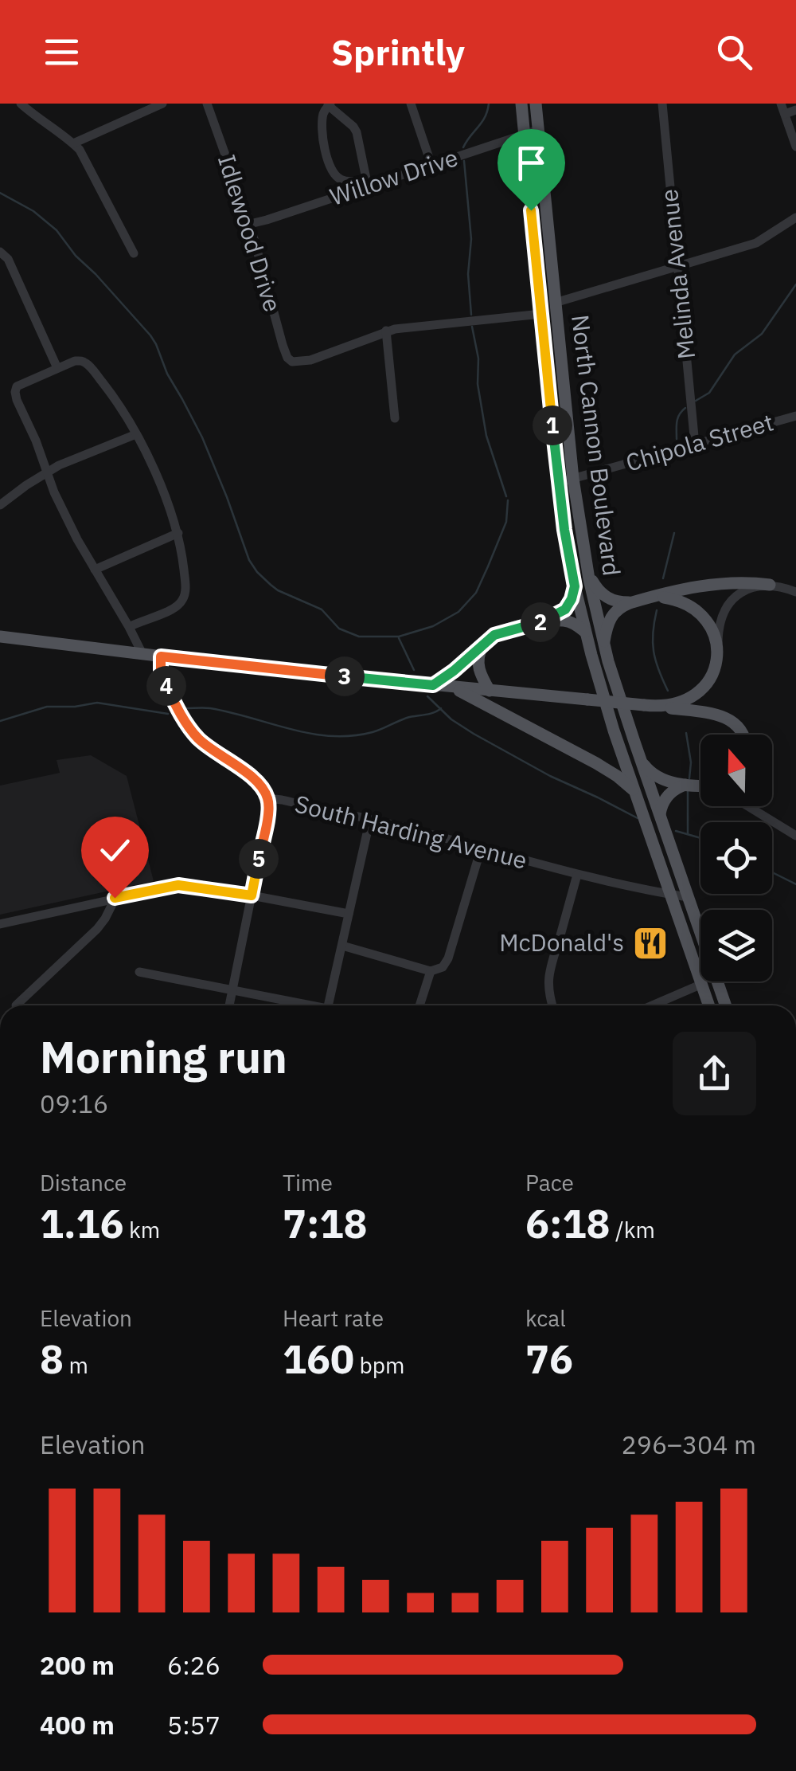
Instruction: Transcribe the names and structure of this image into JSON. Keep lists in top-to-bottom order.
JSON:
{
  "streets": {
    "main road": ["North Cannon Boulevard"],
    "street": [
      "Willow Drive",
      "Idlewood Drive",
      "Melinda Avenue",
      "Chipola Street",
      "South Harding Avenue"
    ]
  },
  "crossings": [
    ["Willow Drive", "Idlewood Drive"],
    ["Willow Drive", "North Cannon Boulevard"],
    ["Melinda Avenue", "Chipola Street"],
    ["Chipola Street", "North Cannon Boulevard"],
    ["North Cannon Boulevard", "South Harding Avenue"]
  ],
  "places": {
    "restaurant": ["McDonald's"]
  },
  "north": "top",
  "page": {
    "header": "Sprintly",
    "pins": [
      "1",
      "2",
      "3",
      "4",
      "5"
    ],
    "heading": ["Morning run", "09:16"],
    "stats": [
      ["Distance", "1.16 km"],
      ["Time", "7:18"],
      ["Pace", "6:18 /km"],
      ["Elevation", "8 m"],
      ["Heart rate", "160 bpm"],
      ["kcal", "76"]
    ],
    "chart": ["Elevation", "296–304 m"],
    "list": [
      {
        "name": "200 m",
        "note": "6:26"
      },
      {
        "name": "400 m",
        "note": "5:57"
      }
    ]
  }
}
